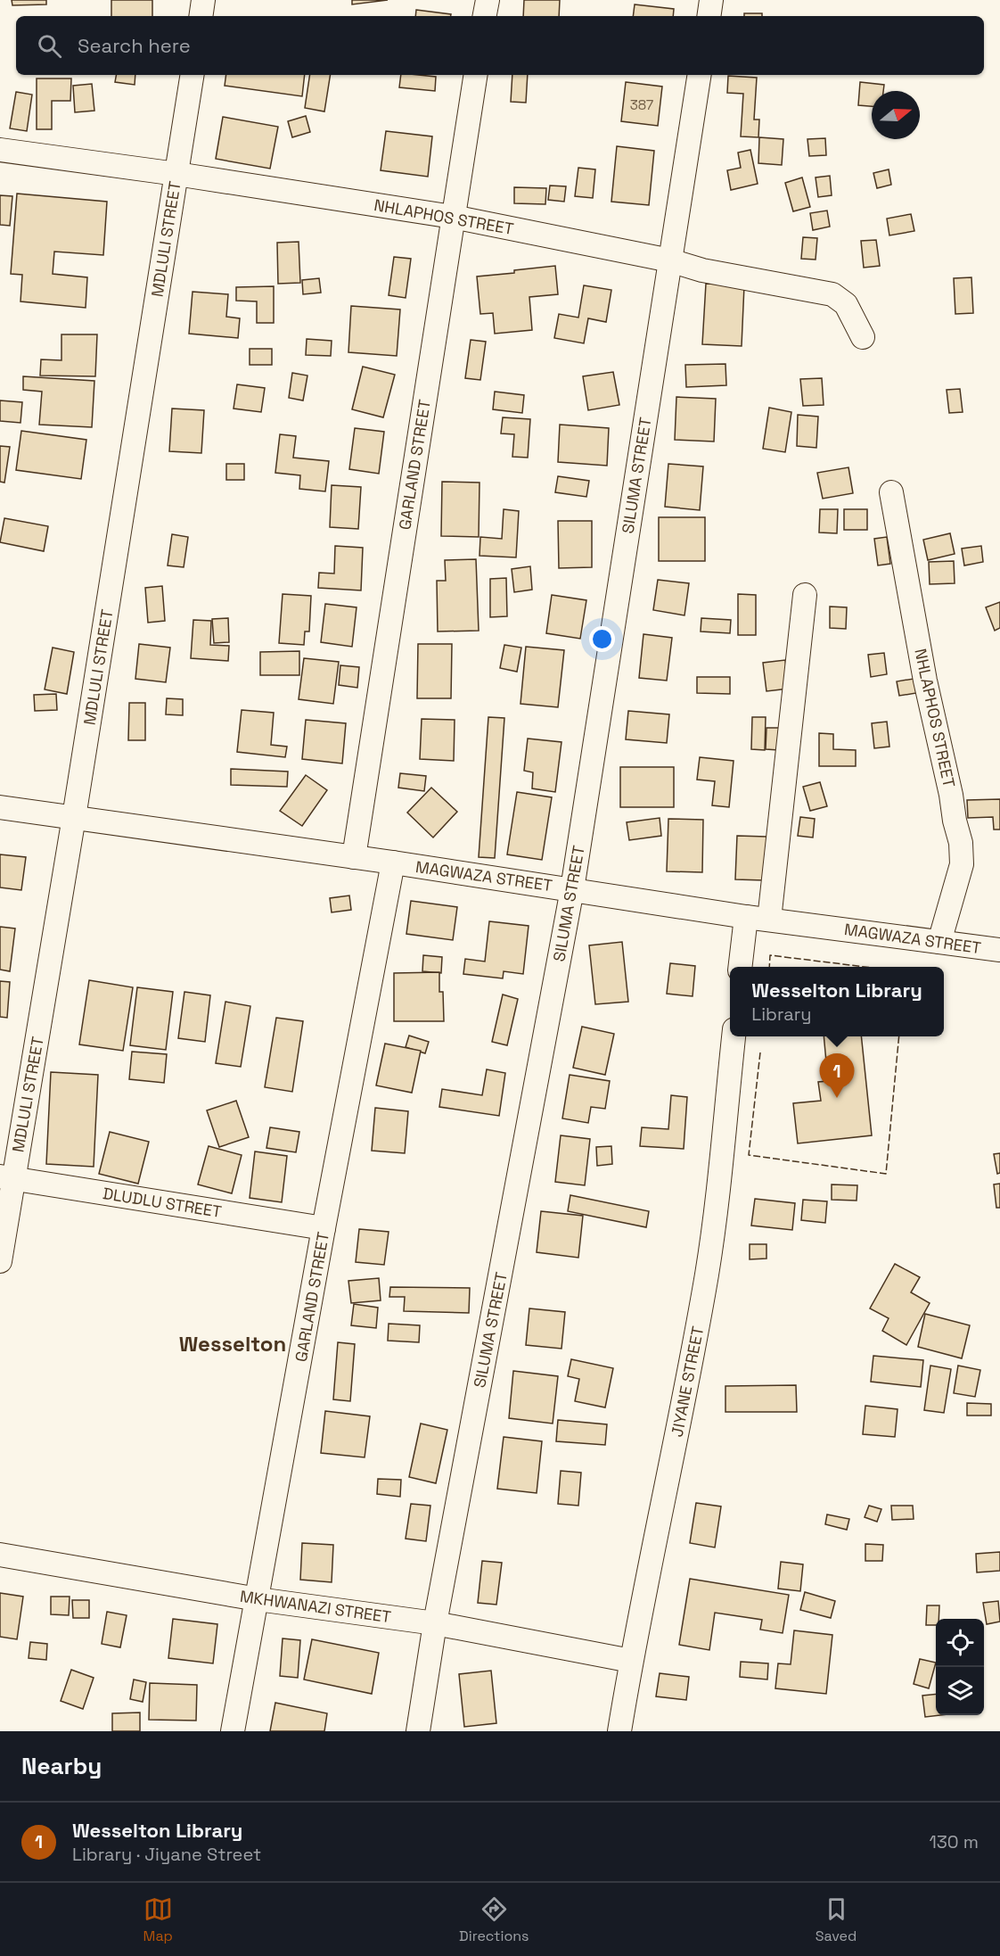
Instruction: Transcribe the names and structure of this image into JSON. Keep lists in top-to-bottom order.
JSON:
{
  "streets": {
    "street": [
      "NHLAPHOS STREET",
      "MDLULI STREET",
      "GARLAND STREET",
      "SILUMA STREET",
      "MAGWAZA STREET",
      "DLUDLU STREET",
      "JIYANE STREET",
      "MKHWANAZI STREET"
    ]
  },
  "crossings": [
    ["NHLAPHOS STREET", "MDLULI STREET"],
    ["NHLAPHOS STREET", "GARLAND STREET"],
    ["NHLAPHOS STREET", "SILUMA STREET"],
    ["NHLAPHOS STREET", "MAGWAZA STREET"],
    ["MDLULI STREET", "MAGWAZA STREET"],
    ["MDLULI STREET", "DLUDLU STREET"],
    ["GARLAND STREET", "MAGWAZA STREET"],
    ["GARLAND STREET", "DLUDLU STREET"],
    ["GARLAND STREET", "MKHWANAZI STREET"],
    ["SILUMA STREET", "MAGWAZA STREET"],
    ["SILUMA STREET", "MKHWANAZI STREET"],
    ["JIYANE STREET", "MKHWANAZI STREET"]
  ],
  "districts": ["Wesselton"],
  "house_numbers": ["387"],
  "north": "right",
  "page": {
    "search": "Search here",
    "popup": ["Wesselton Library", "Library"],
    "pins": "1",
    "heading": "Nearby",
    "list": [
      {
        "mark": "1",
        "name": "Wesselton Library",
        "note": "Library · Jiyane Street",
        "value": "130 m"
      }
    ],
    "nav": ["Map", "Directions", "Saved"]
  }
}
